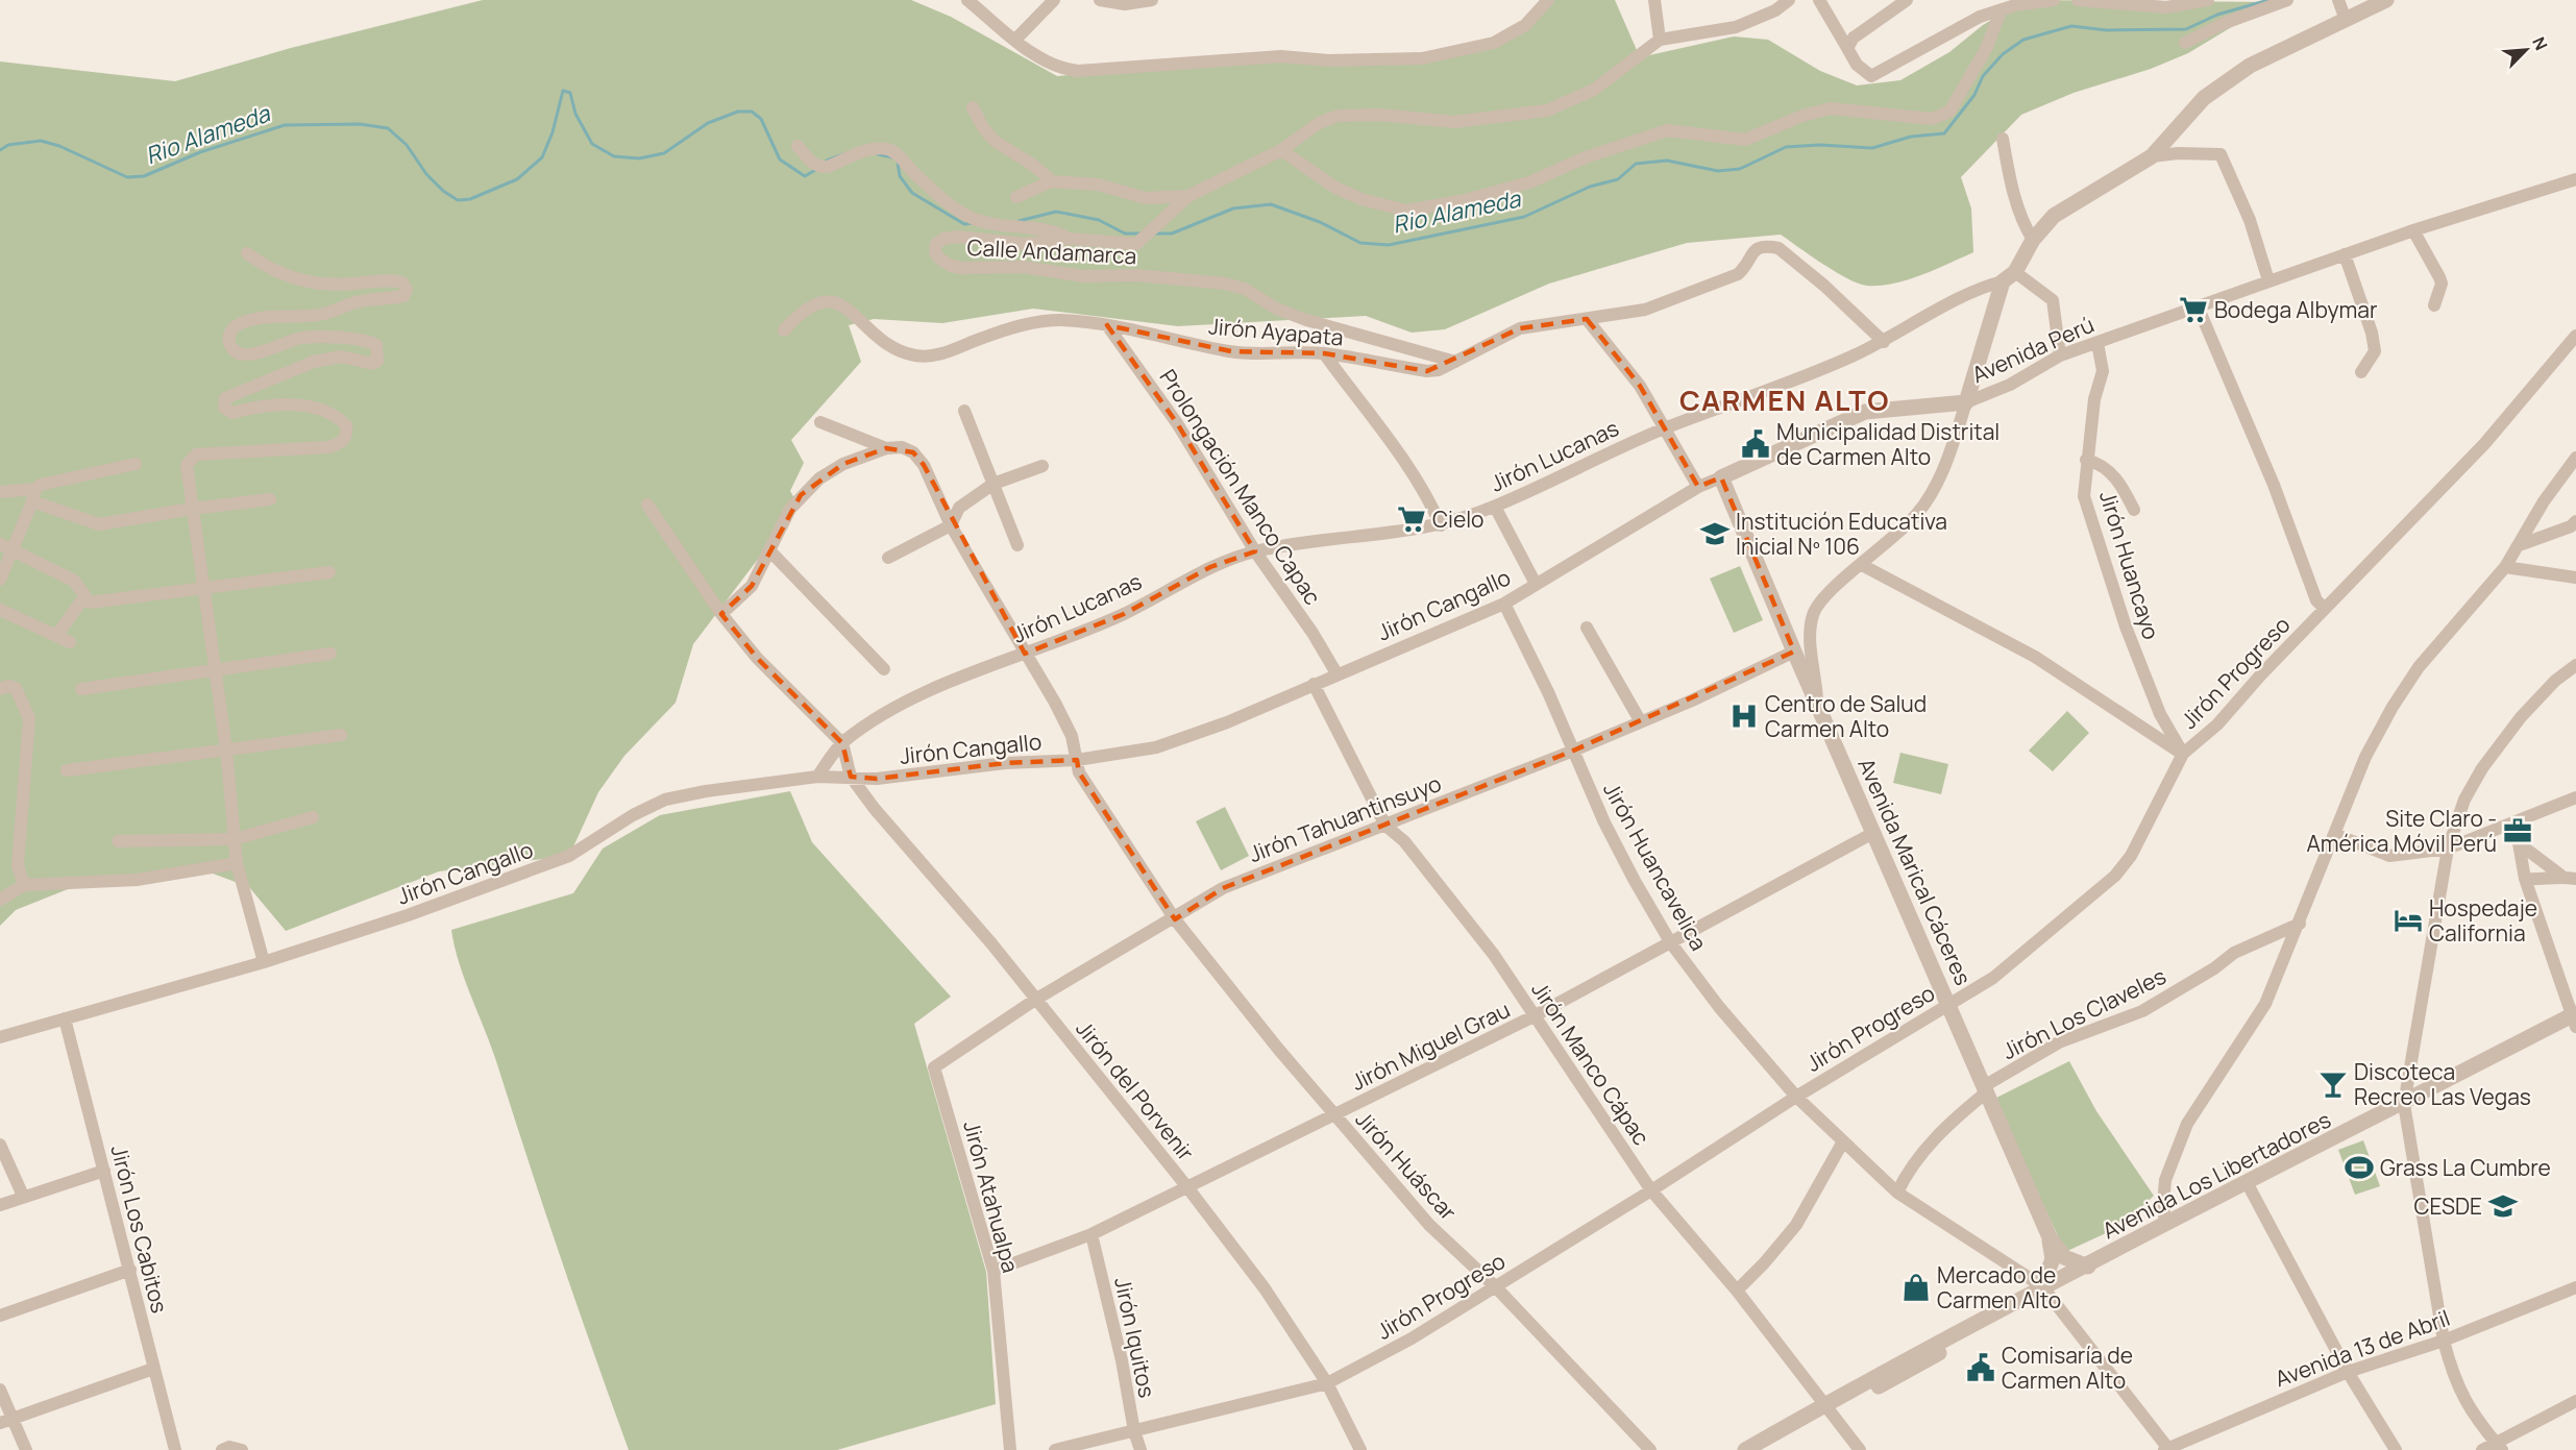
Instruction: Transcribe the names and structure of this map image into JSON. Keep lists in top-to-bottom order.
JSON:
{
  "streets": {
    "street": [
      "Calle Andamarca",
      "Jirón Ayapata",
      "Avenida Perú",
      "Jirón Lucanas",
      "Prolongación Manco Capac",
      "Jirón Huancayo",
      "Jirón Cangallo",
      "Jirón Progreso",
      "Jirón Tahuantinsuyo",
      "Jirón Huancavelica",
      "Avenida Marical Cáceres",
      "Jirón Los Claveles",
      "Jirón Miguel Grau",
      "Jirón Manco Cápac",
      "Jirón del Porvenir",
      "Jirón Huáscar",
      "Avenida Los Libertadores",
      "Jirón Atahualpa",
      "Jirón Los Cabitos",
      "Jirón Iquitos",
      "Avenida 13 de Abril"
    ]
  },
  "crossings": [
    ["Calle Andamarca", "Jirón Ayapata"],
    ["Jirón Ayapata", "Jirón Lucanas"],
    ["Jirón Ayapata", "Prolongación Manco Capac"],
    ["Avenida Perú", "Jirón Huancayo"],
    ["Avenida Perú", "Jirón Cangallo"],
    ["Avenida Perú", "Avenida Marical Cáceres"],
    ["Jirón Lucanas", "Prolongación Manco Capac"],
    ["Jirón Lucanas", "Jirón Cangallo"],
    ["Jirón Lucanas", "Jirón Huáscar"],
    ["Prolongación Manco Capac", "Jirón Cangallo"],
    ["Jirón Huancayo", "Jirón Progreso"],
    ["Jirón Cangallo", "Jirón Huancavelica"],
    ["Jirón Cangallo", "Avenida Marical Cáceres"],
    ["Jirón Cangallo", "Jirón Manco Cápac"],
    ["Jirón Cangallo", "Jirón del Porvenir"],
    ["Jirón Cangallo", "Jirón Huáscar"],
    ["Jirón Cangallo", "Jirón Los Cabitos"],
    ["Jirón Progreso", "Jirón Huancavelica"],
    ["Jirón Progreso", "Avenida Marical Cáceres"],
    ["Jirón Progreso", "Jirón Manco Cápac"],
    ["Jirón Progreso", "Jirón del Porvenir"],
    ["Jirón Progreso", "Jirón Huáscar"],
    ["Jirón Progreso", "Jirón Iquitos"],
    ["Jirón Tahuantinsuyo", "Jirón Huancavelica"],
    ["Jirón Tahuantinsuyo", "Avenida Marical Cáceres"],
    ["Jirón Tahuantinsuyo", "Jirón Manco Cápac"],
    ["Jirón Tahuantinsuyo", "Jirón del Porvenir"],
    ["Jirón Tahuantinsuyo", "Jirón Huáscar"],
    ["Jirón Tahuantinsuyo", "Jirón Atahualpa"],
    ["Jirón Huancavelica", "Jirón Los Claveles"],
    ["Jirón Huancavelica", "Jirón Miguel Grau"],
    ["Jirón Huancavelica", "Avenida Los Libertadores"],
    ["Jirón Huancavelica", "Avenida 13 de Abril"],
    ["Avenida Marical Cáceres", "Jirón Los Claveles"],
    ["Avenida Marical Cáceres", "Jirón Miguel Grau"],
    ["Avenida Marical Cáceres", "Avenida Los Libertadores"],
    ["Jirón Miguel Grau", "Jirón Manco Cápac"],
    ["Jirón Miguel Grau", "Jirón del Porvenir"],
    ["Jirón Miguel Grau", "Jirón Huáscar"],
    ["Jirón Miguel Grau", "Jirón Atahualpa"],
    ["Jirón Miguel Grau", "Jirón Iquitos"],
    ["Jirón Manco Cápac", "Avenida Los Libertadores"]
  ],
  "districts": ["CARMEN ALTO"],
  "water": ["Rio Alameda"],
  "places": {
    "supermarket": ["Bodega Albymar", "Cielo"],
    "public building": ["Municipalidad Distrital de Carmen Alto", "Comisaría de Carmen Alto"],
    "school or university": ["Institución Educativa Inicial Nº 106", "CESDE"],
    "hospital": ["Centro de Salud Carmen Alto"],
    "office": ["Site Claro - América Móvil Perú"],
    "hotel": ["Hospedaje California"],
    "bar": ["Discoteca Recreo Las Vegas"],
    "sports": ["Grass La Cumbre"],
    "shop": ["Mercado de Carmen Alto"]
  },
  "north": "top right"
}
